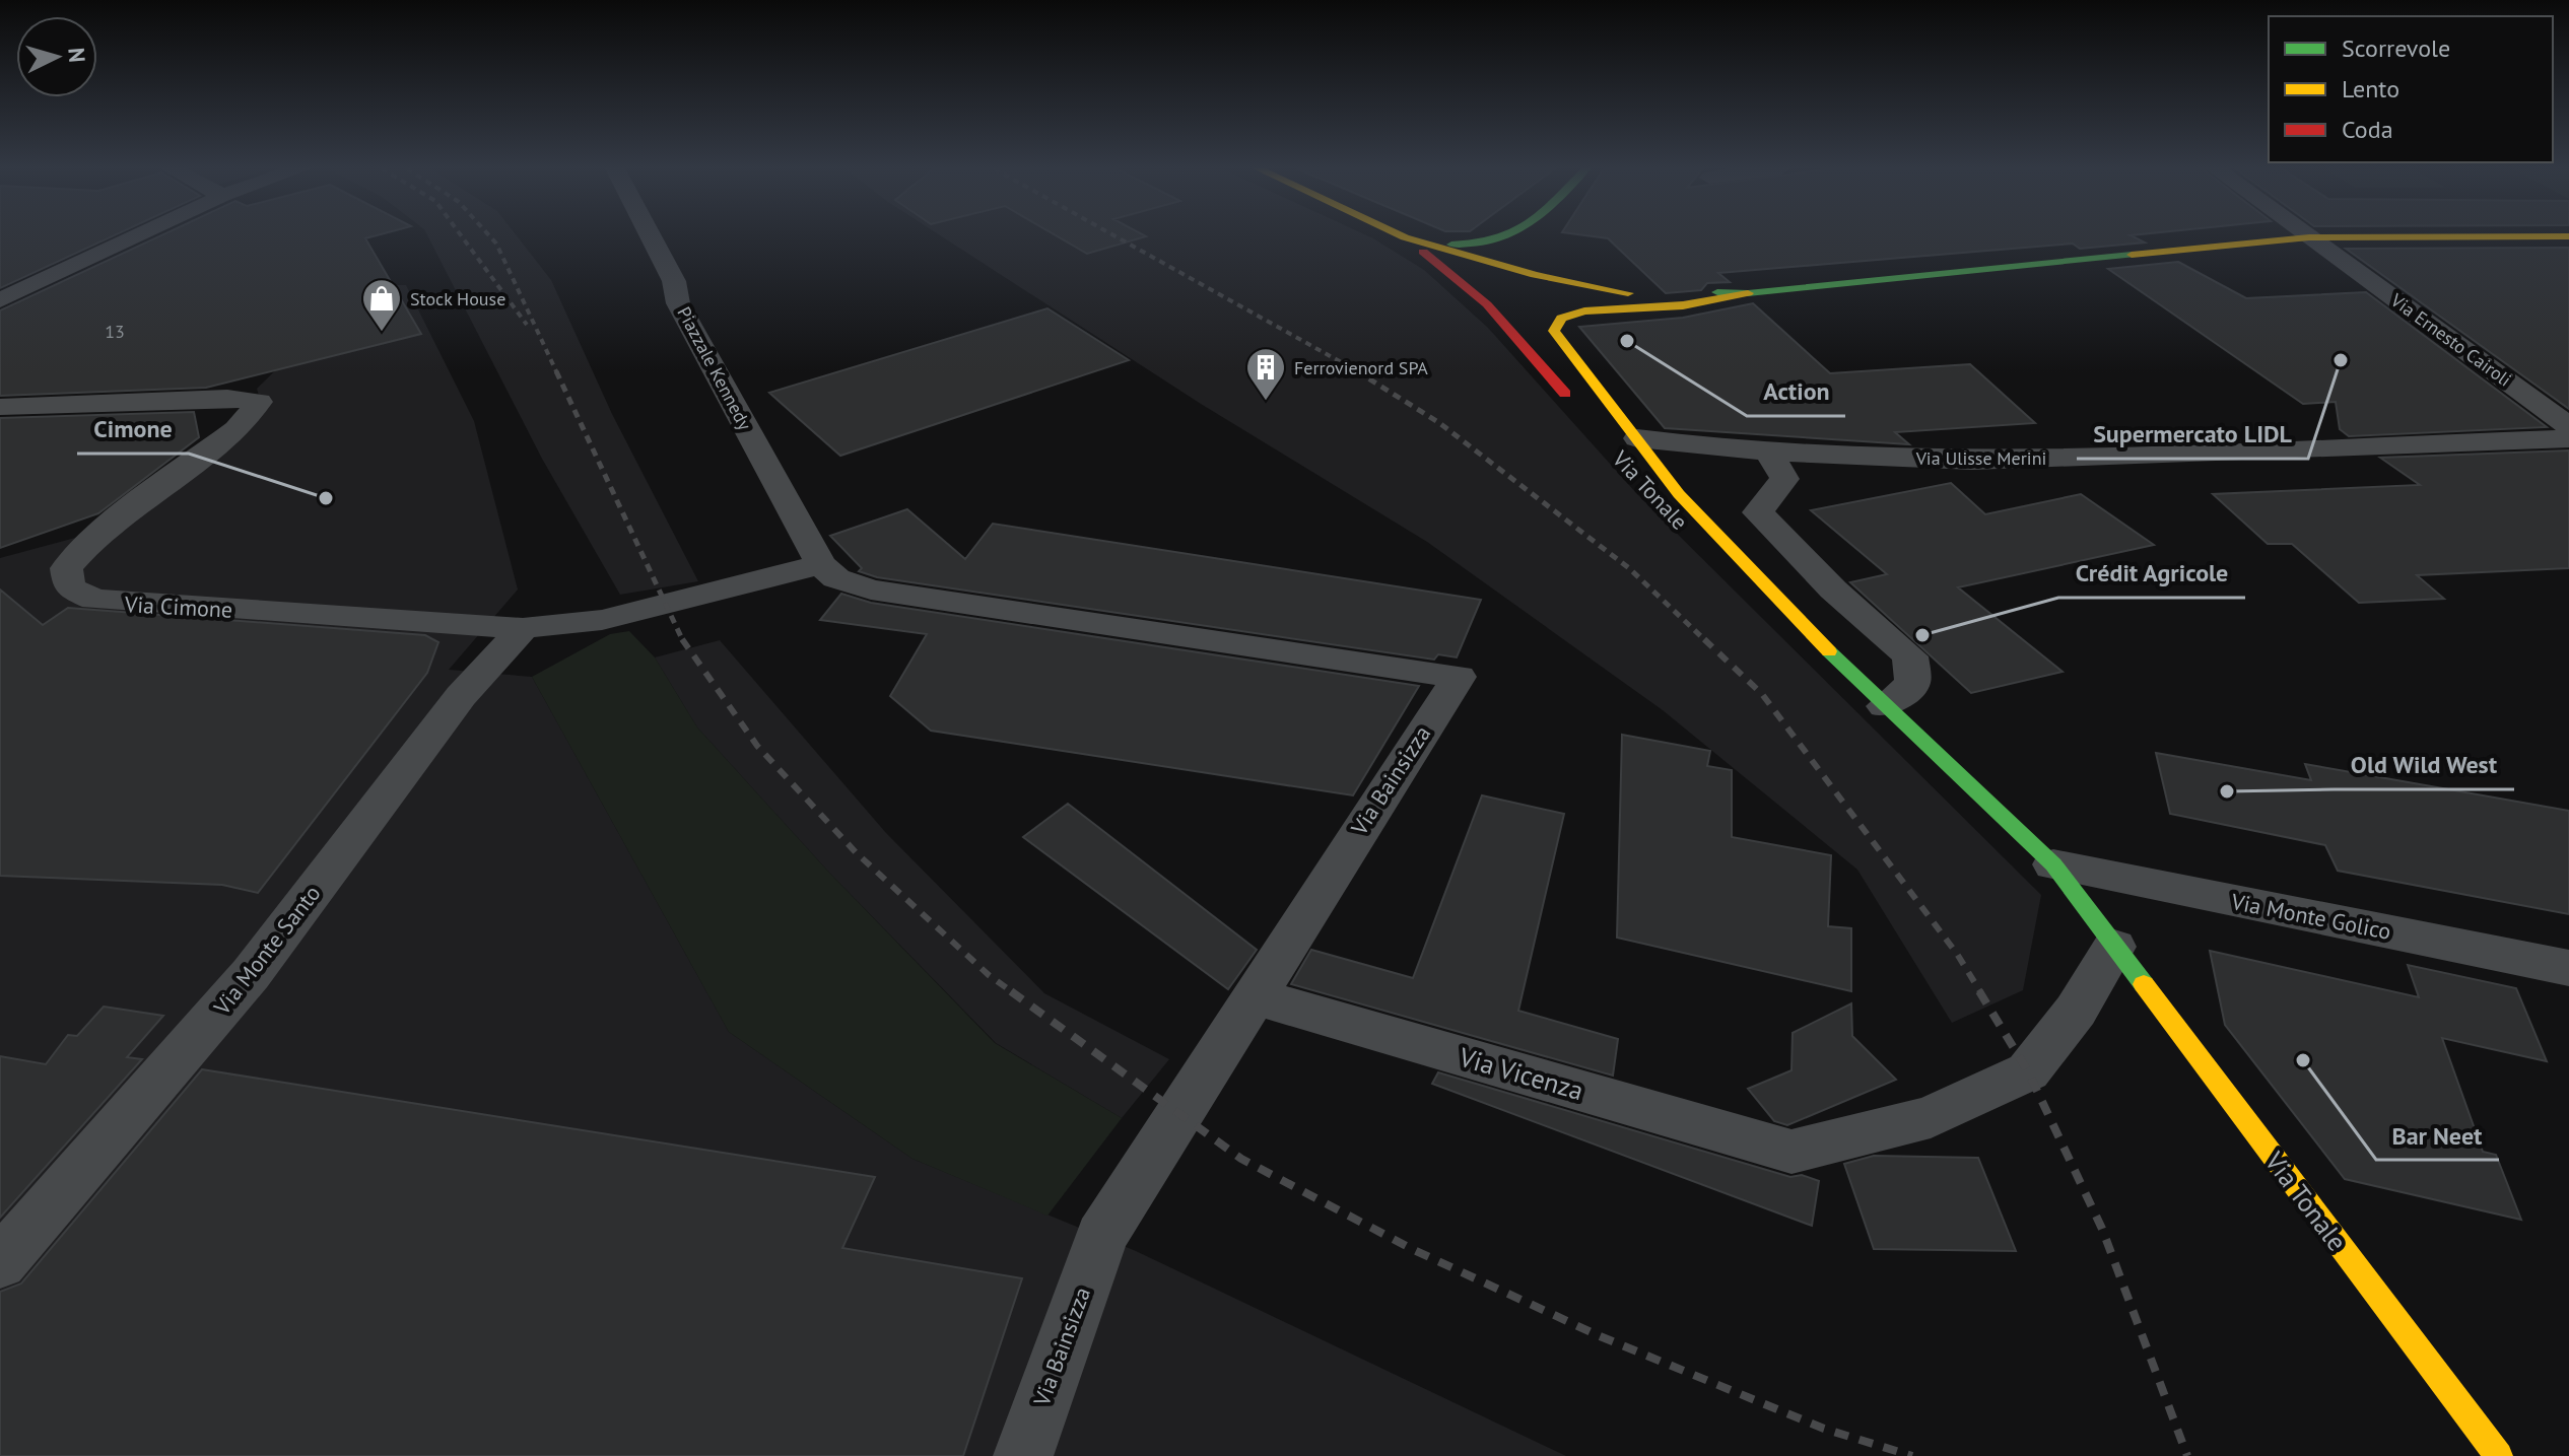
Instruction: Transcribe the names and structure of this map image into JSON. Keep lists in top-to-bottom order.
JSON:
{
  "streets": {
    "main road": ["Via Tonale"],
    "street": [
      "Via Ernesto Cairoli",
      "Piazzale Kennedy",
      "Via Ulisse Merini",
      "Via Cimone",
      "Via Bainsizza",
      "Via Monte Golico",
      "Via Monte Santo",
      "Via Vicenza"
    ]
  },
  "crossings": [
    ["Piazzale Kennedy", "Via Cimone"],
    ["Piazzale Kennedy", "Via Bainsizza"],
    ["Via Ulisse Merini", "Via Tonale"],
    ["Via Tonale", "Via Monte Golico"],
    ["Via Tonale", "Via Vicenza"],
    ["Via Cimone", "Via Bainsizza"],
    ["Via Cimone", "Via Monte Santo"],
    ["Via Bainsizza", "Via Vicenza"]
  ],
  "places": {
    "shop": ["Stock House"],
    "other": [
      "Action",
      "Supermercato LIDL",
      "Cimone",
      "Crédit Agricole",
      "Old Wild West",
      "Bar Neet"
    ],
    "building": ["Ferrovienord SPA"]
  },
  "house_numbers": ["13"],
  "legend": ["Scorrevole", "Lento", "Coda"],
  "north": "right"
}
